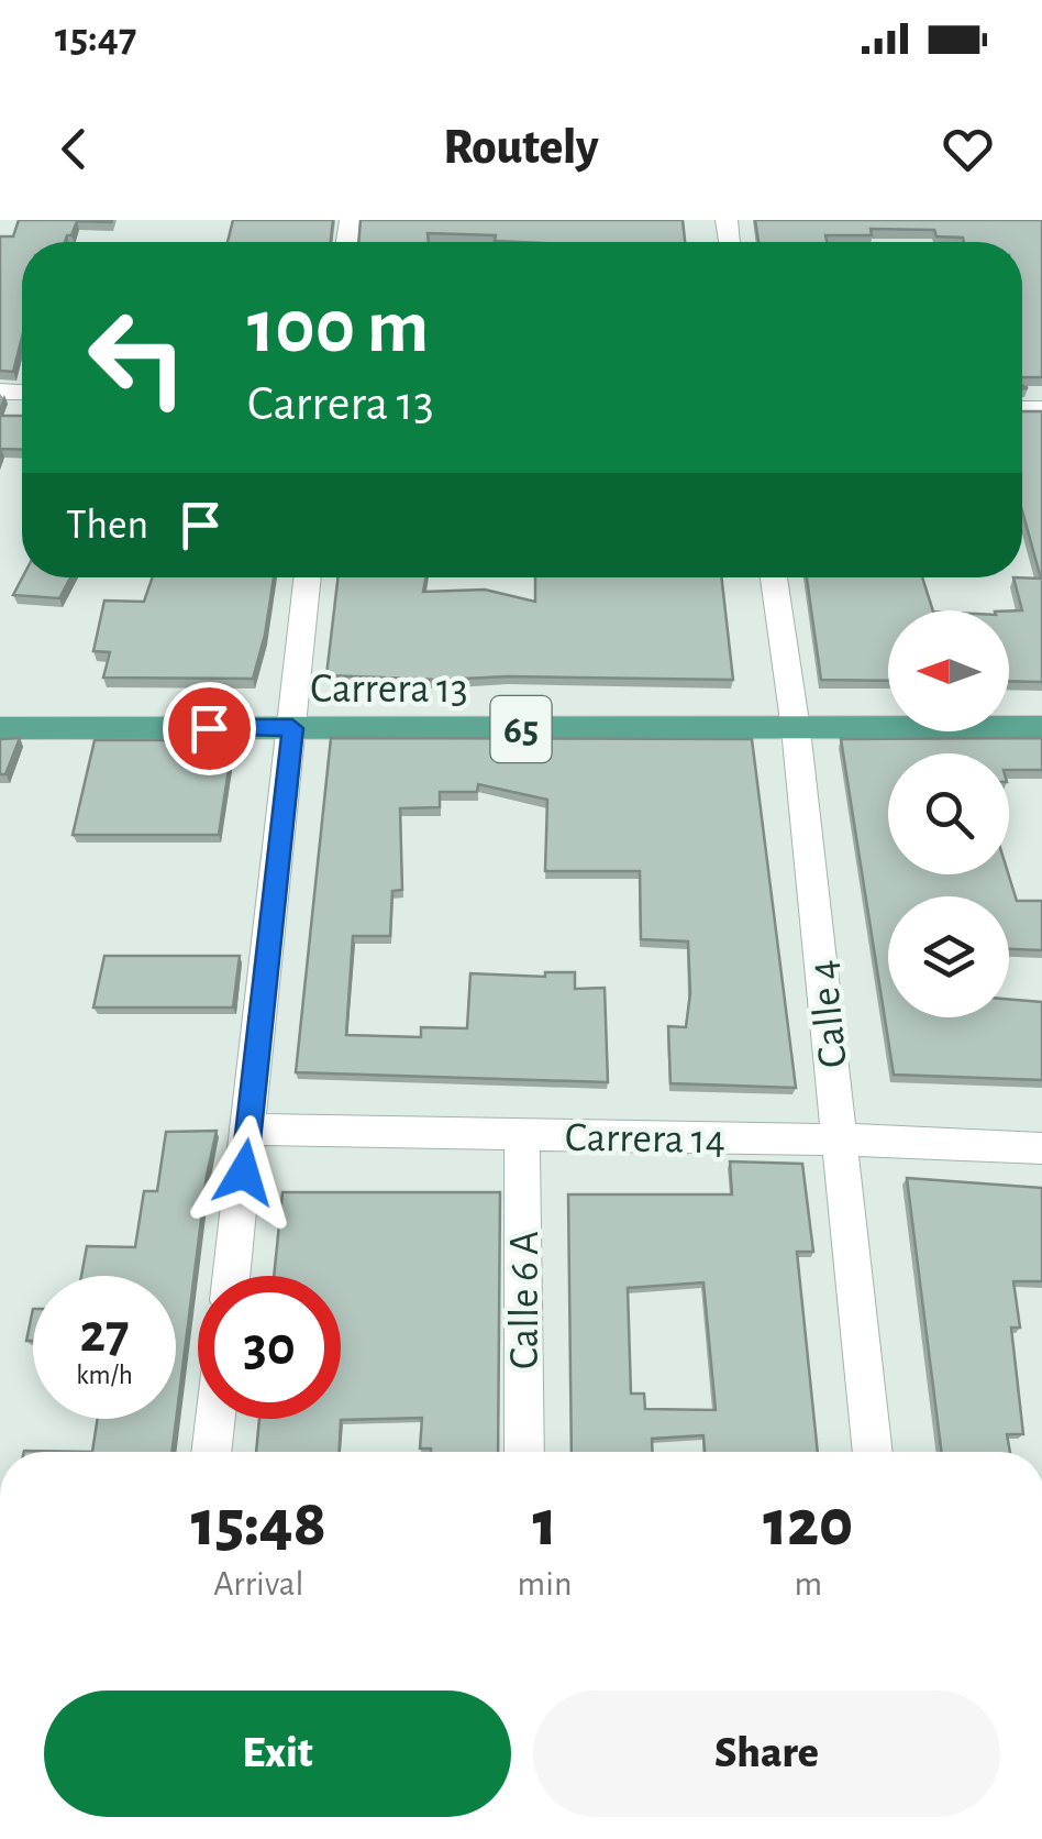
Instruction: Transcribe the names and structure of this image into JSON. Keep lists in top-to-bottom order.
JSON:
{
  "streets": {
    "main road": ["Carrera 13", "65"],
    "street": ["Calle 4", "Carrera 14", "Calle 6 A"]
  },
  "crossings": [
    ["Carrera 13", "Calle 4"],
    ["Calle 4", "Carrera 14"],
    ["Carrera 14", "Calle 6 A"]
  ],
  "north": "left",
  "page": {
    "status": "15:47",
    "header": "Routely",
    "turn": ["100 m", "Carrera 13"],
    "then": "Then",
    "speed": "27 km/h",
    "limit": "30",
    "eta": [
      "15:48",
      "Arrival",
      "1",
      "min",
      "120",
      "m"
    ],
    "buttons": ["Exit", "Share"]
  }
}
